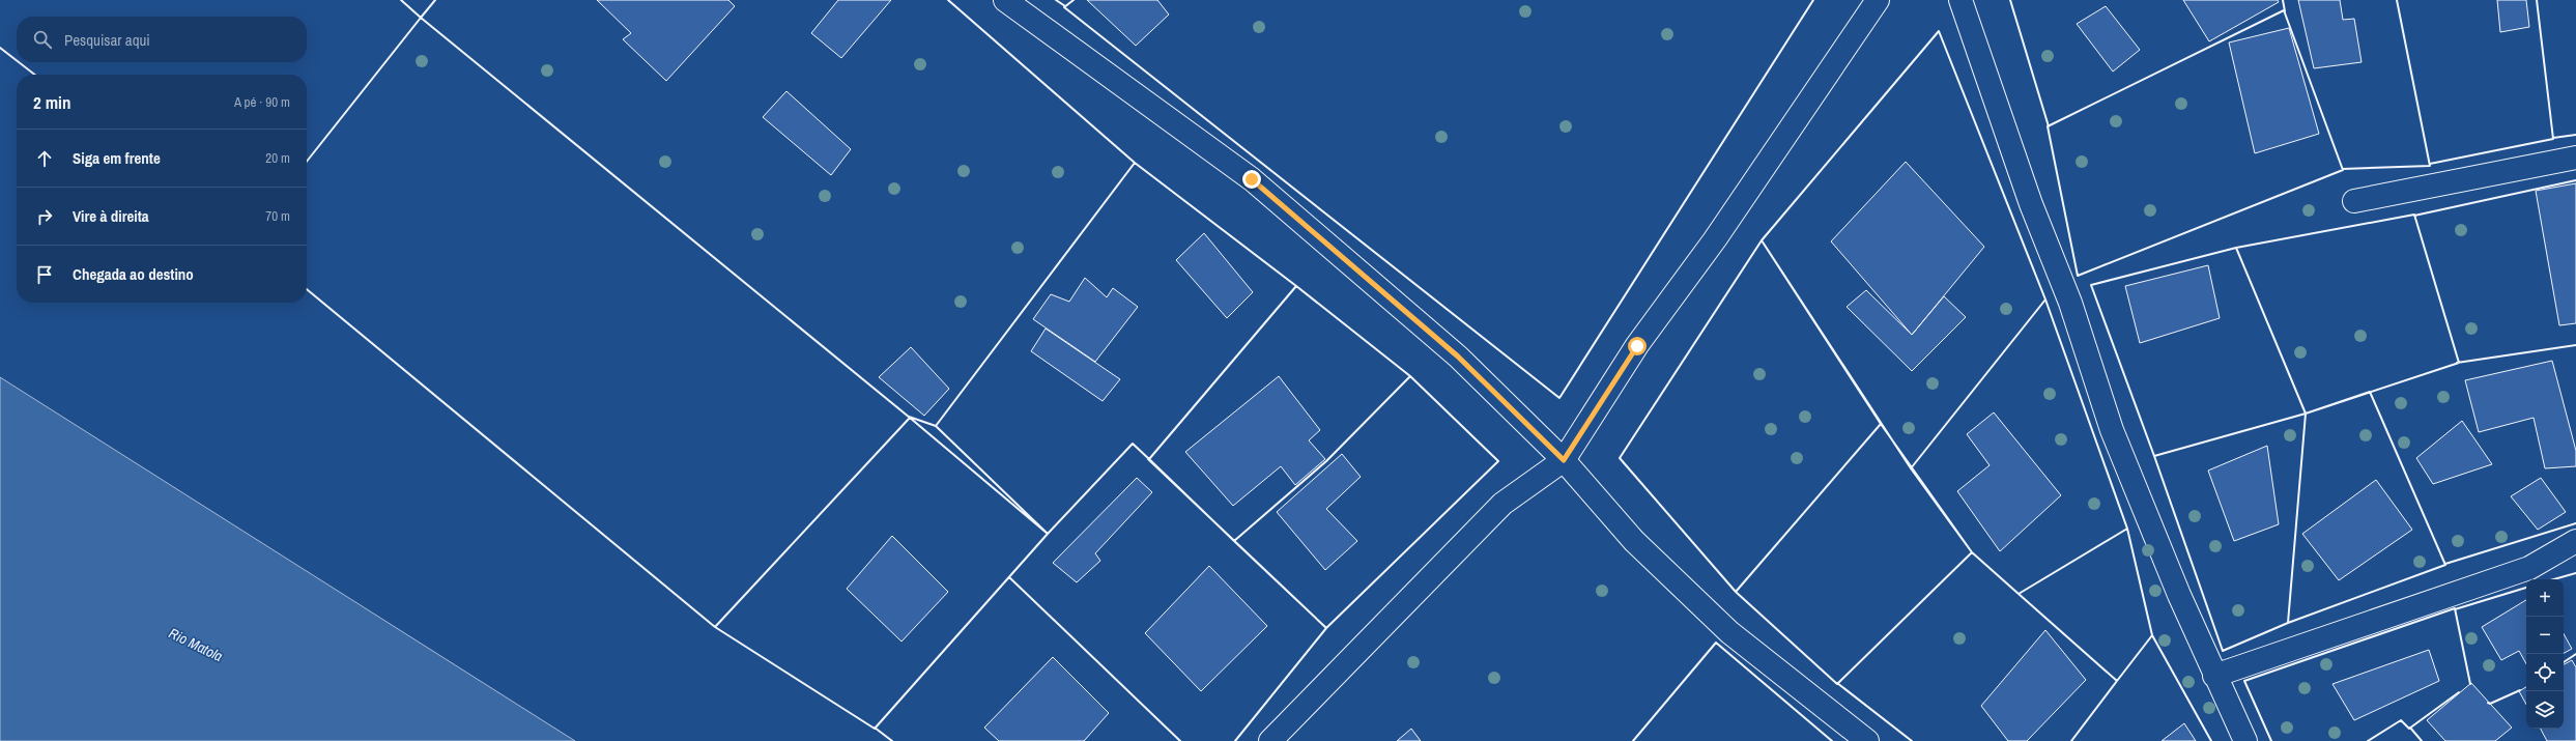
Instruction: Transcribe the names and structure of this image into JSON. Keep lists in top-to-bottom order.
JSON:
{
  "water": ["Rio Matola"],
  "page": {
    "search": "Pesquisar aqui",
    "heading": ["2 min", "A pé · 90 m"],
    "list": [
      ["Siga em frente", "20 m"],
      ["Vire à direita", "70 m"],
      "Chegada ao destino"
    ],
    "map_buttons": ["+", "−"]
  }
}
